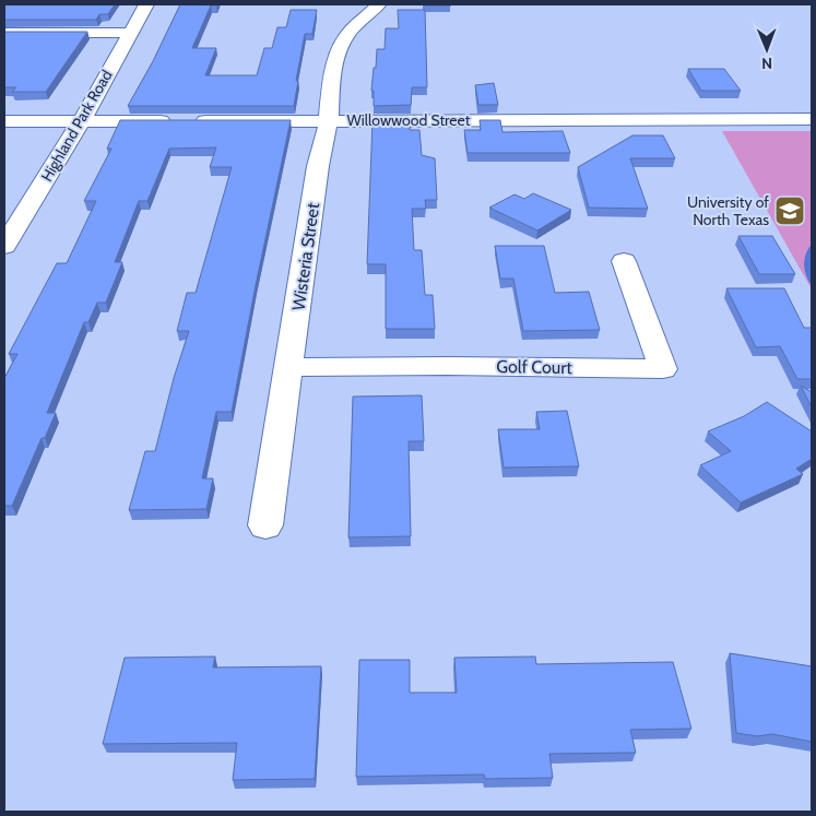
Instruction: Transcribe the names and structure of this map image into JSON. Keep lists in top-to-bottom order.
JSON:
{
  "streets": {
    "street": [
      "Willowwood Street",
      "Highland Park Road",
      "Wisteria Street",
      "Golf Court"
    ]
  },
  "crossings": [
    ["Willowwood Street", "Highland Park Road"],
    ["Willowwood Street", "Wisteria Street"],
    ["Wisteria Street", "Golf Court"]
  ],
  "places": {
    "school or university": ["University of North Texas"]
  },
  "north": "bottom"
}
